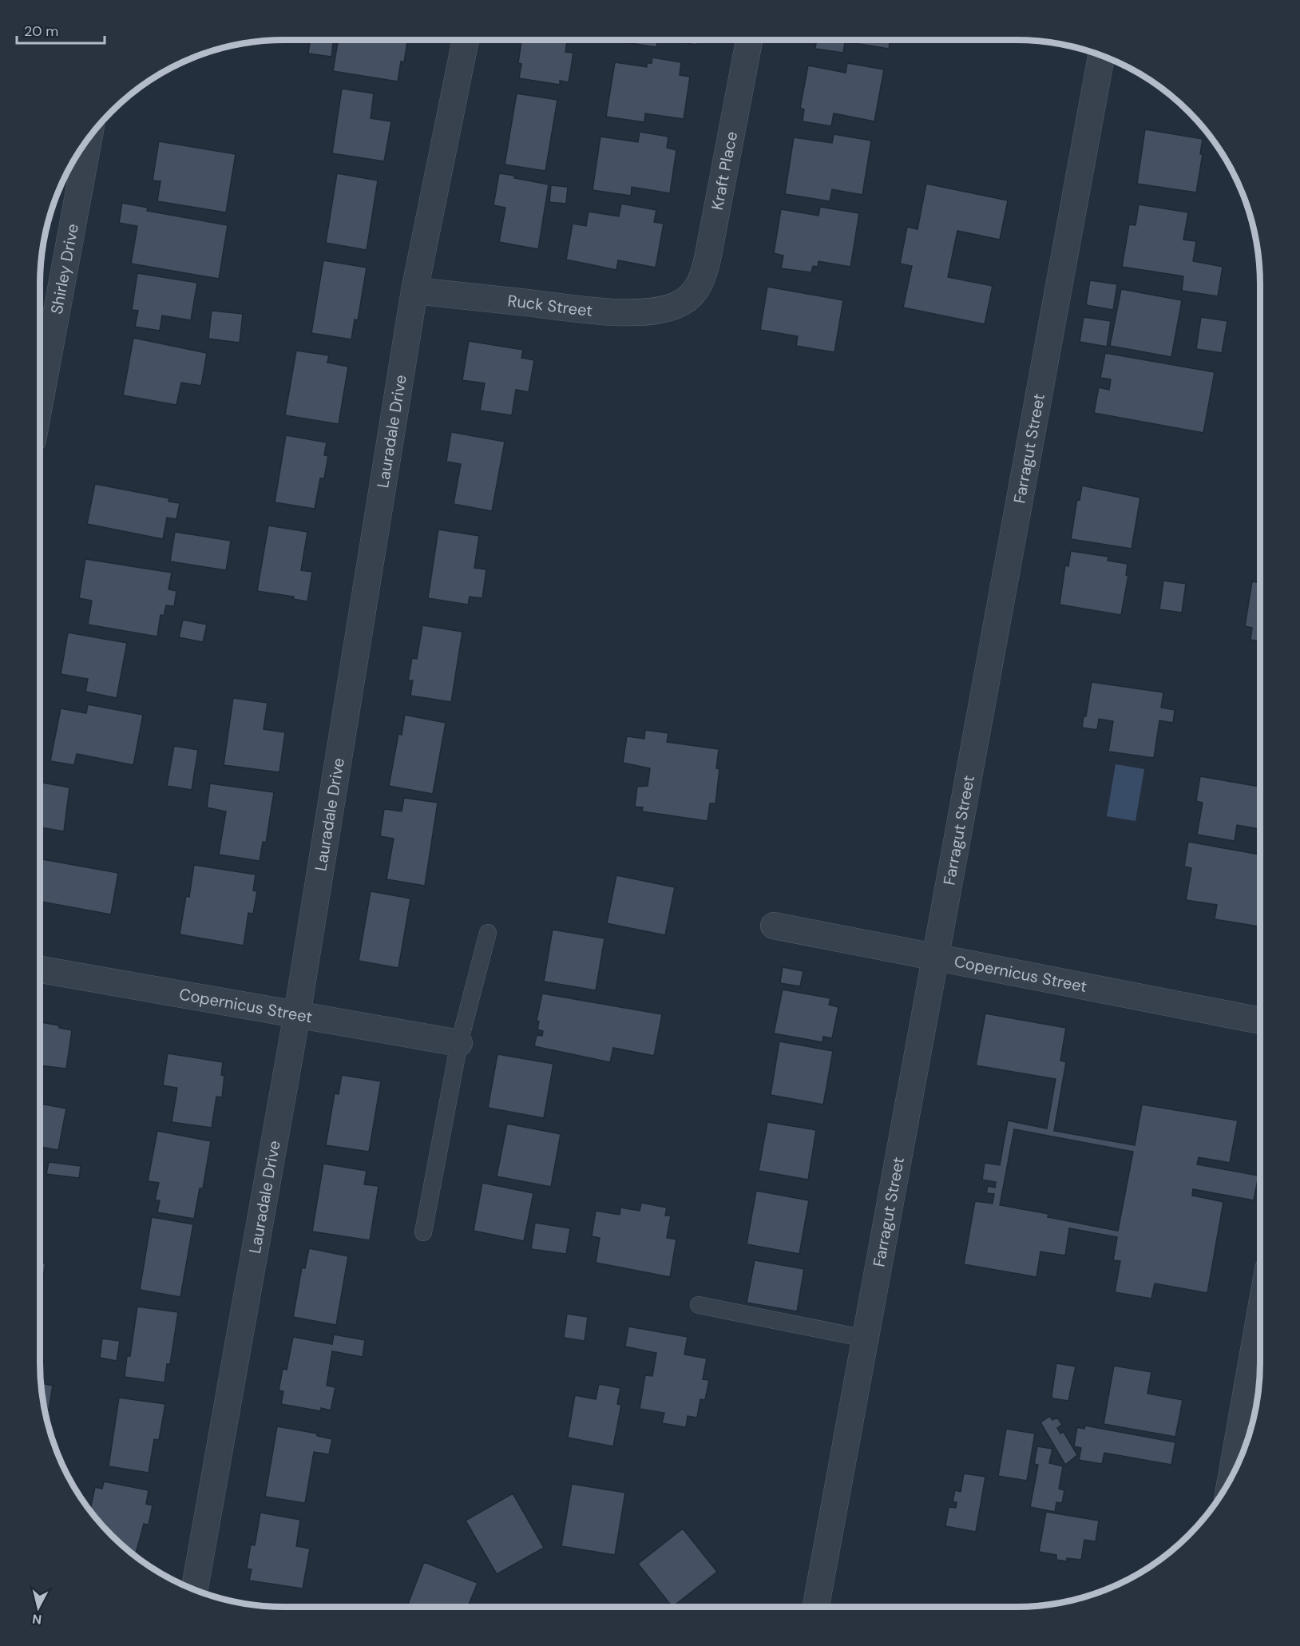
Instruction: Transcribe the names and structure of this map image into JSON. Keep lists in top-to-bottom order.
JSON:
{
  "streets": {
    "street": [
      "Kraft Place",
      "Shirley Drive",
      "Ruck Street",
      "Lauradale Drive",
      "Farragut Street",
      "Copernicus Street"
    ]
  },
  "crossings": [
    ["Kraft Place", "Ruck Street"],
    ["Ruck Street", "Lauradale Drive"],
    ["Lauradale Drive", "Copernicus Street"],
    ["Farragut Street", "Copernicus Street"]
  ],
  "scale_bar": "20 m",
  "north": "bottom"
}
